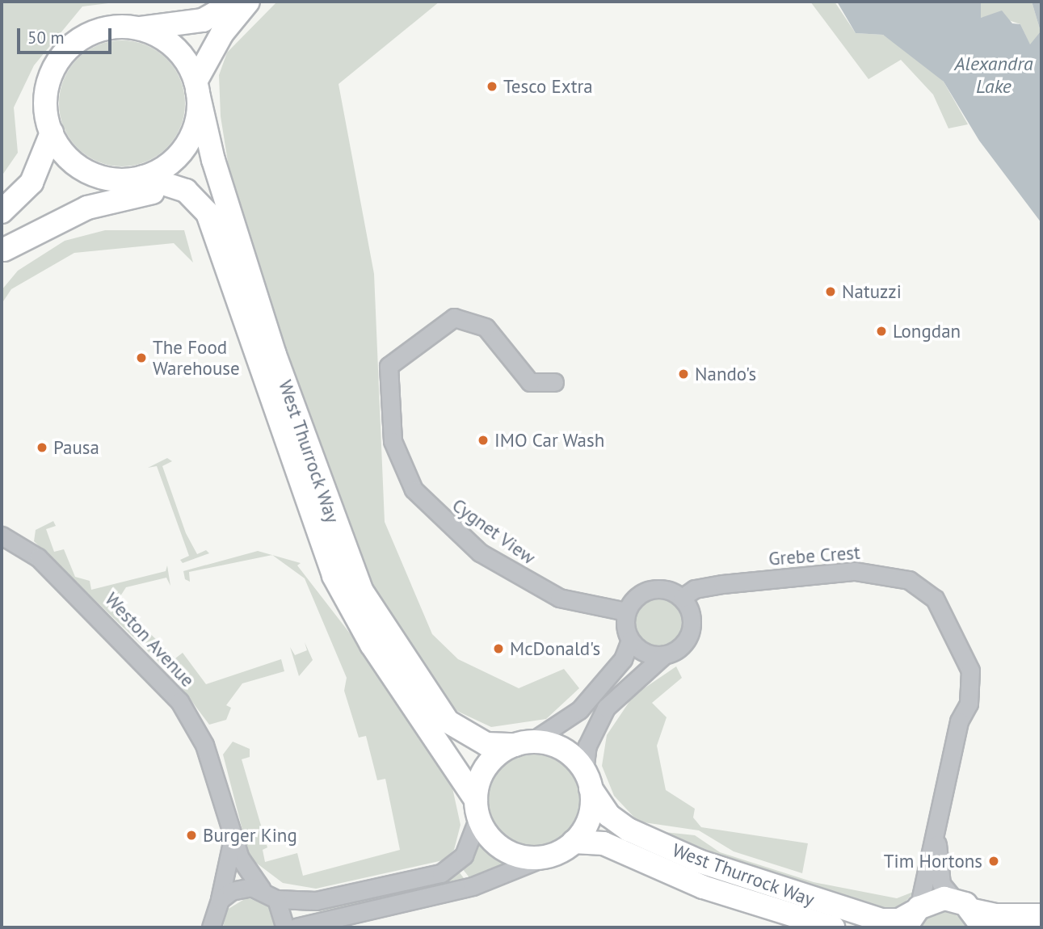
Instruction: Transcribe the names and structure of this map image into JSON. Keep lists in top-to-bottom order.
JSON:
{
  "streets": {
    "main road": ["West Thurrock Way"],
    "street": ["Cygnet View", "Grebe Crest", "Weston Avenue"]
  },
  "crossings": [
    ["West Thurrock Way", "Grebe Crest"],
    ["Cygnet View", "Grebe Crest"]
  ],
  "water": ["Alexandra Lake"],
  "places": [
    "Tesco Extra",
    "Natuzzi",
    "Longdan",
    "The Food Warehouse",
    "Nando's",
    "IMO Car Wash",
    "Pausa",
    "McDonald's",
    "Burger King",
    "Tim Hortons"
  ],
  "scale_bar": "50 m"
}
